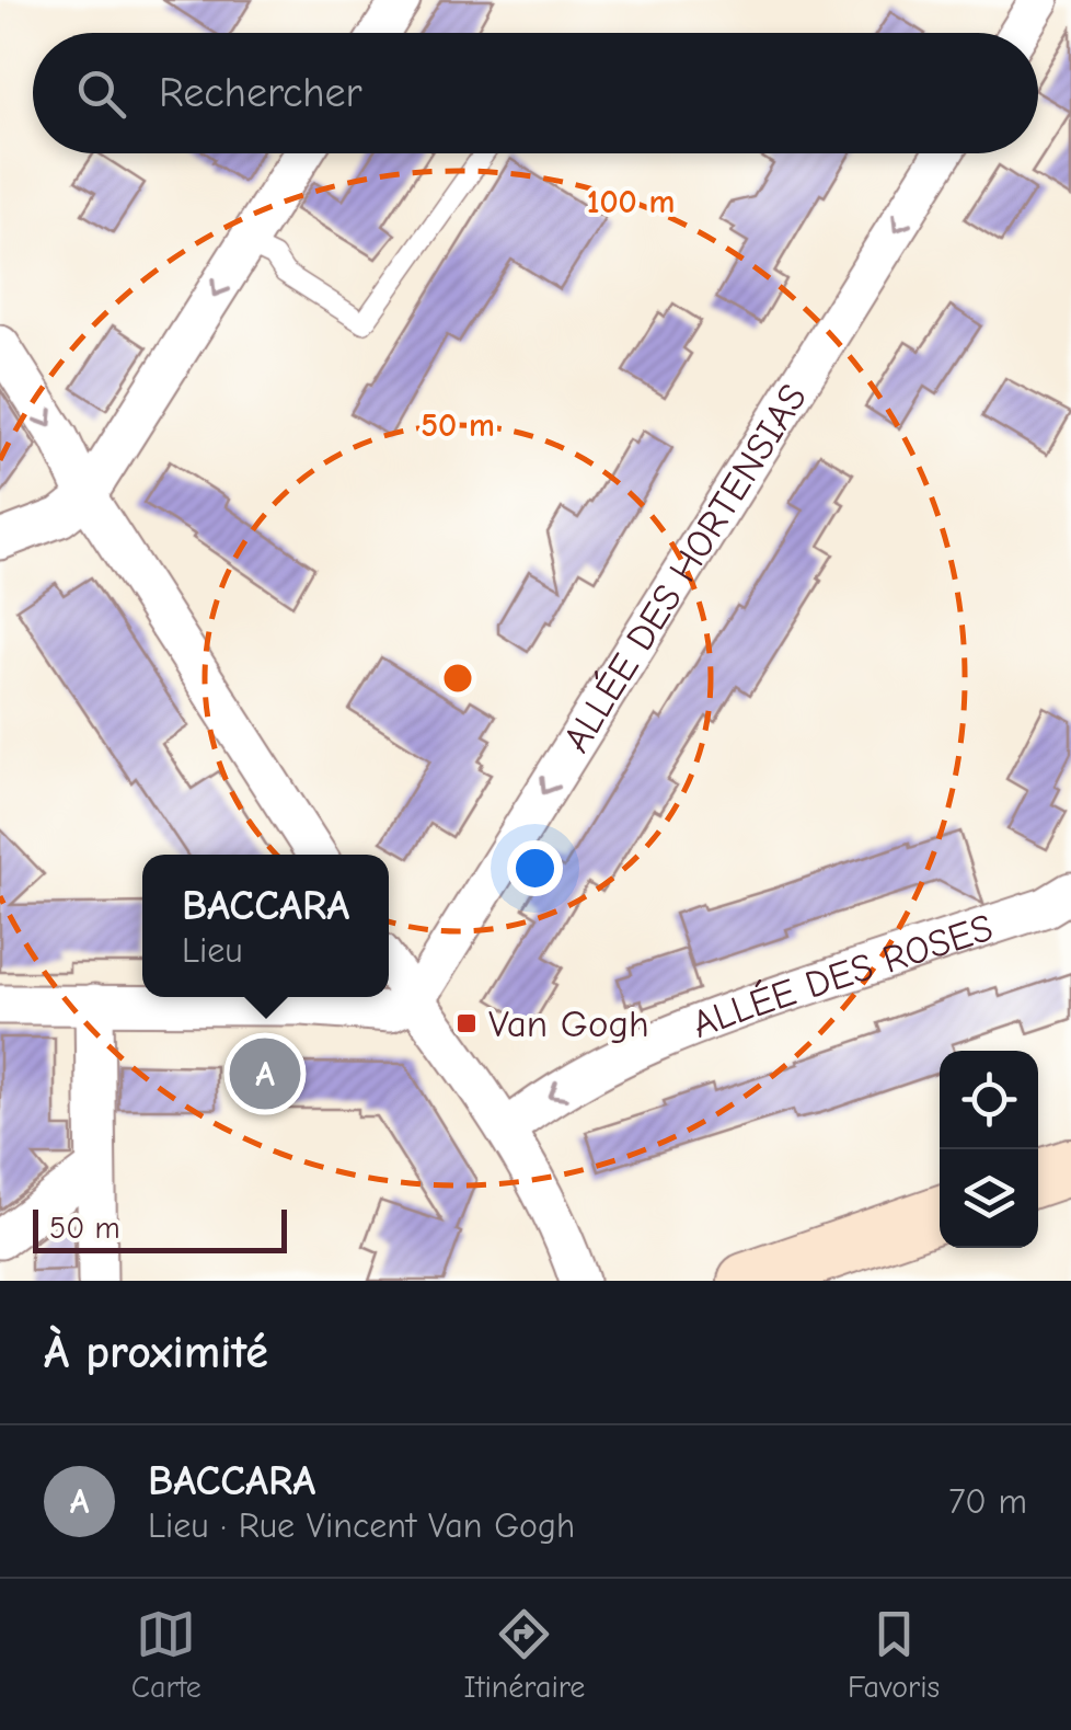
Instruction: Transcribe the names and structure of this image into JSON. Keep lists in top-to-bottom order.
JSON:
{
  "streets": {
    "street": ["ALLÉE DES HORTENSIAS", "ALLÉE DES ROSES"]
  },
  "one_way": ["ALLÉE DES HORTENSIAS", "ALLÉE DES ROSES"],
  "places": {
    "transit": ["Van Gogh"]
  },
  "scale_bar": "50 m",
  "page": {
    "search": "Rechercher",
    "popup": ["BACCARA", "Lieu"],
    "pins": "A",
    "scale": "50 m",
    "heading": "À proximité",
    "list": [
      {
        "mark": "A",
        "name": "BACCARA",
        "note": "Lieu · Rue Vincent Van Gogh",
        "value": "70 m"
      }
    ],
    "nav": ["Carte", "Itinéraire", "Favoris"]
  },
  "rings": ["100 m", "50 m"]
}
